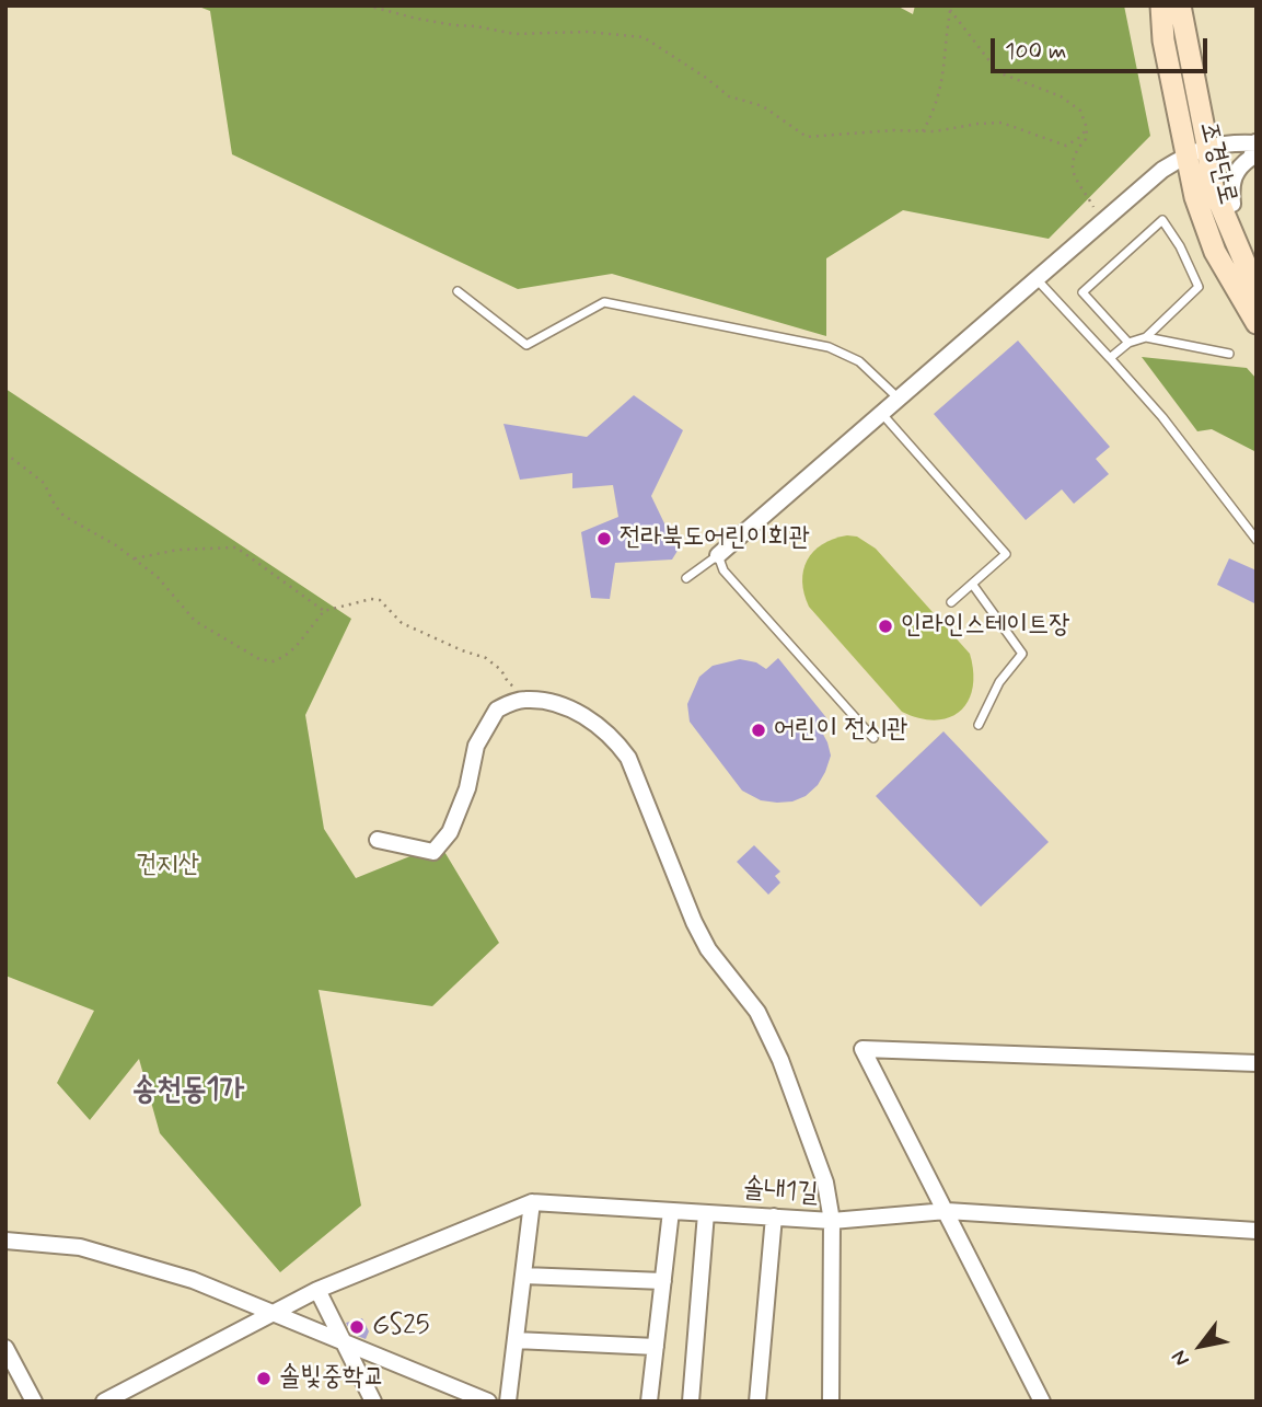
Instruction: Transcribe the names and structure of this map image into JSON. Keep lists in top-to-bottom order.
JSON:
{
  "streets": {
    "street": ["조경단로", "솔내1길"]
  },
  "districts": ["송천동1가"],
  "parks": ["건지산"],
  "places": [
    "전라북도어린이회관",
    "인라인스테이트장",
    "어린이 전시관",
    "GS25",
    "솔빛중학교"
  ],
  "scale_bar": "100 m",
  "north": "bottom left"
}
